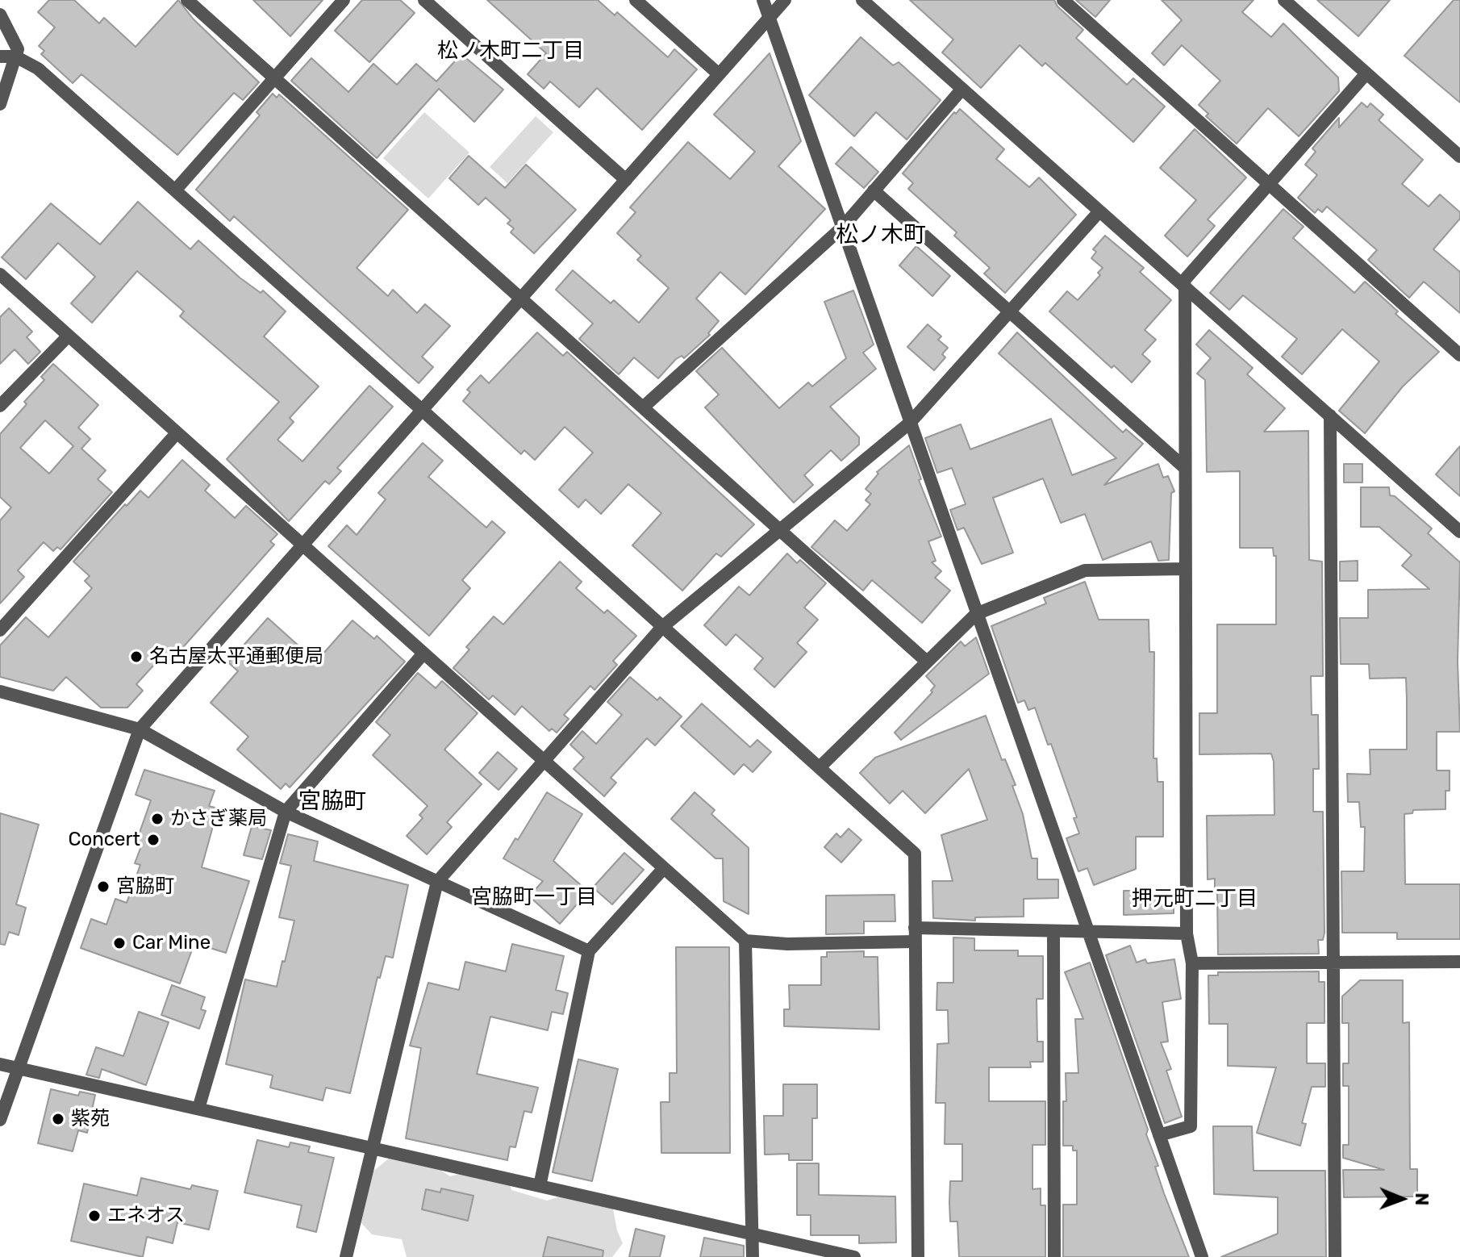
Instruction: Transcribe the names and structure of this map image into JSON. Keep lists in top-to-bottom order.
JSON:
{
  "districts": [
    "松ノ木町二丁目",
    "松ノ木町",
    "宮脇町",
    "宮脇町一丁目",
    "押元町二丁目"
  ],
  "places": [
    "名古屋太平通郵便局",
    "かさぎ薬局",
    "Concert",
    "宮脇町",
    "Car Mine",
    "紫苑",
    "エネオス"
  ],
  "north": "right"
}
